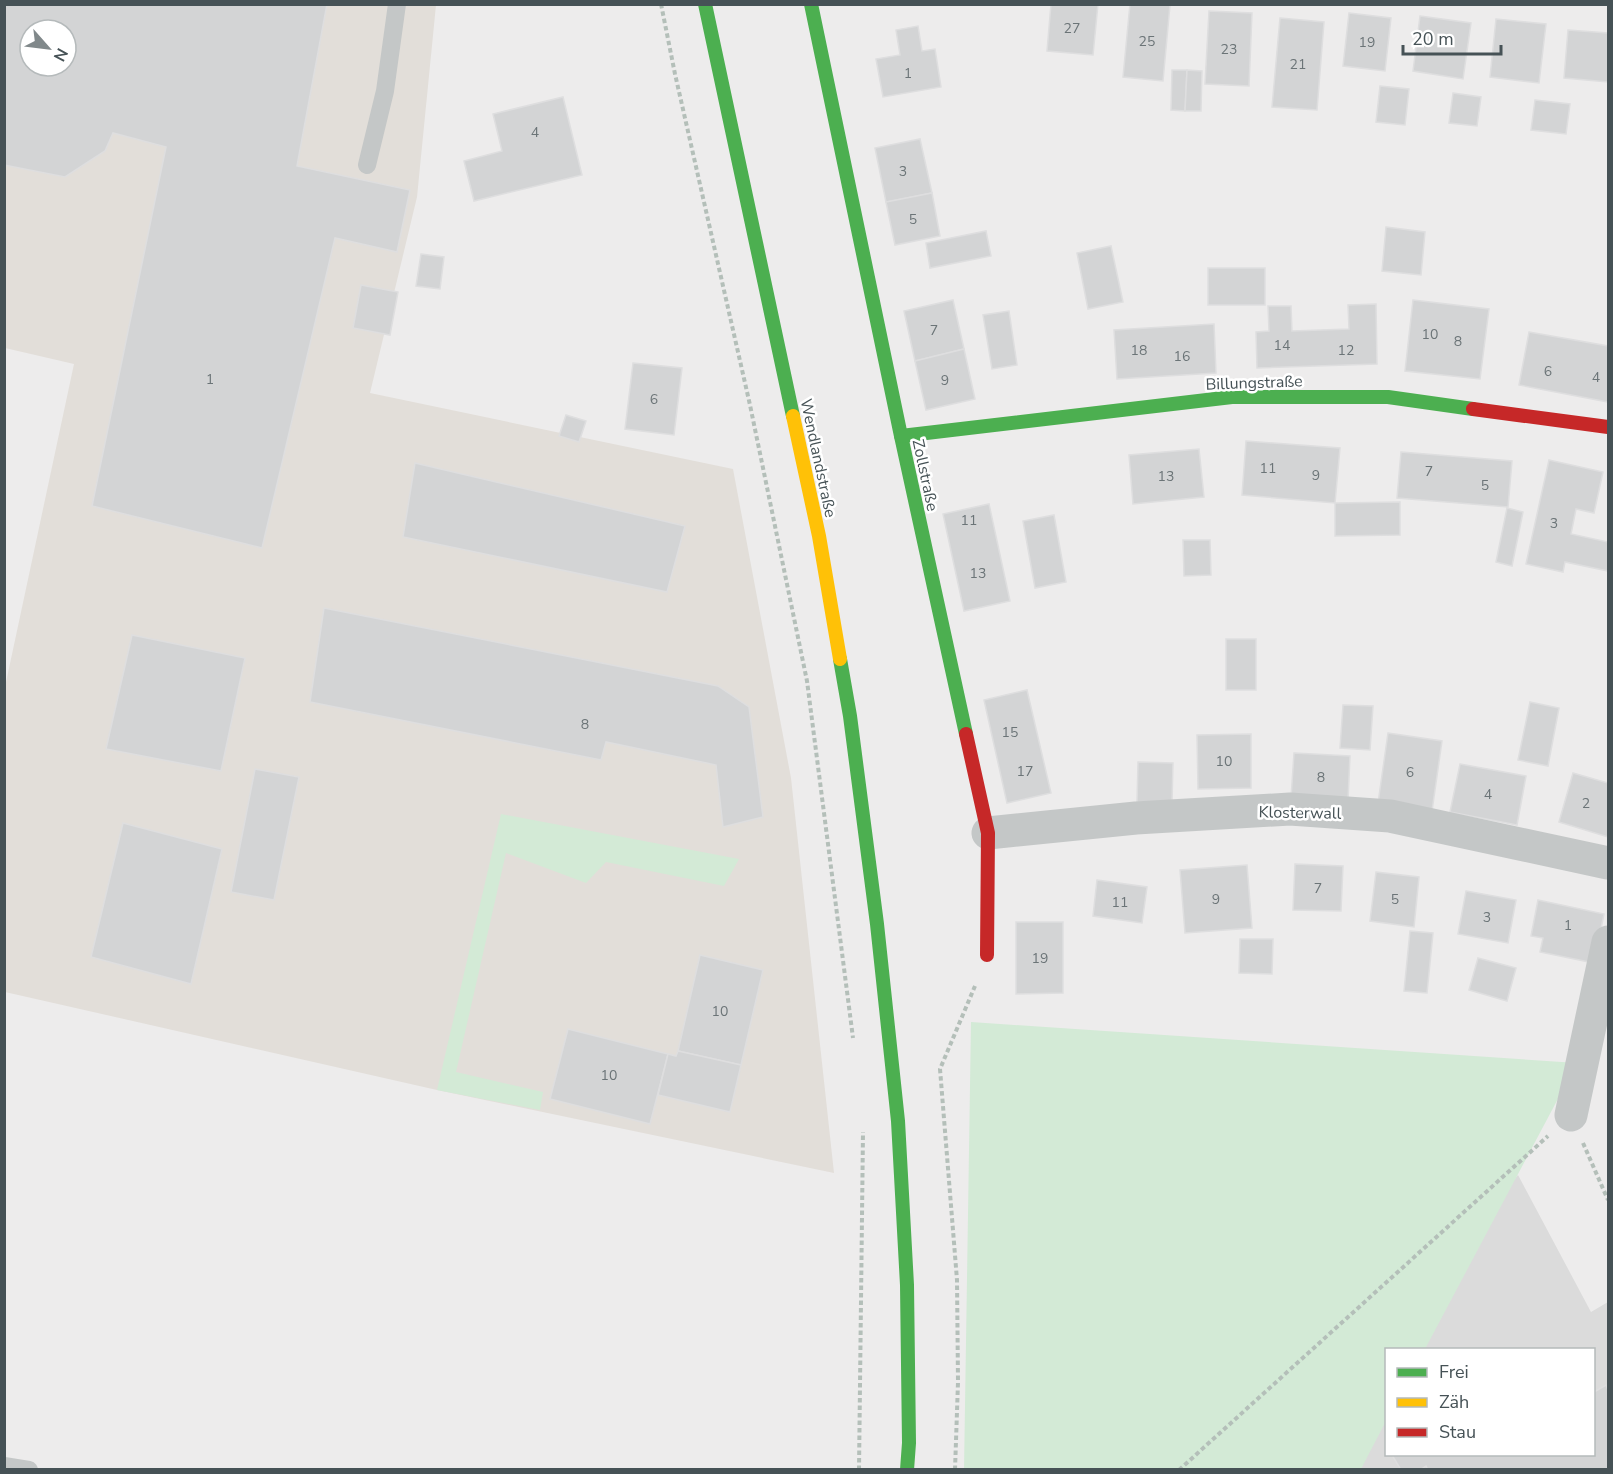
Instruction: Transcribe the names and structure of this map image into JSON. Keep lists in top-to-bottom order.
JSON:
{
  "streets": {
    "street": [
      "Billungstraße",
      "Wendlandstraße",
      "Zollstraße",
      "Klosterwall"
    ]
  },
  "crossings": [
    ["Billungstraße", "Zollstraße"],
    ["Zollstraße", "Klosterwall"]
  ],
  "house_numbers": [
    "27",
    "25",
    "19",
    "23",
    "21",
    "1",
    "4",
    "3",
    "5",
    "7",
    "10",
    "8",
    "14",
    "18",
    "12",
    "16",
    "6",
    "4",
    "1",
    "9",
    "6",
    "11",
    "7",
    "9",
    "13",
    "5",
    "11",
    "3",
    "13",
    "8",
    "15",
    "10",
    "17",
    "6",
    "8",
    "4",
    "2",
    "7",
    "9",
    "5",
    "11",
    "3",
    "1",
    "19",
    "10",
    "10"
  ],
  "legend": ["Frei", "Zäh", "Stau"],
  "scale_bar": "20 m",
  "north": "bottom right"
}
